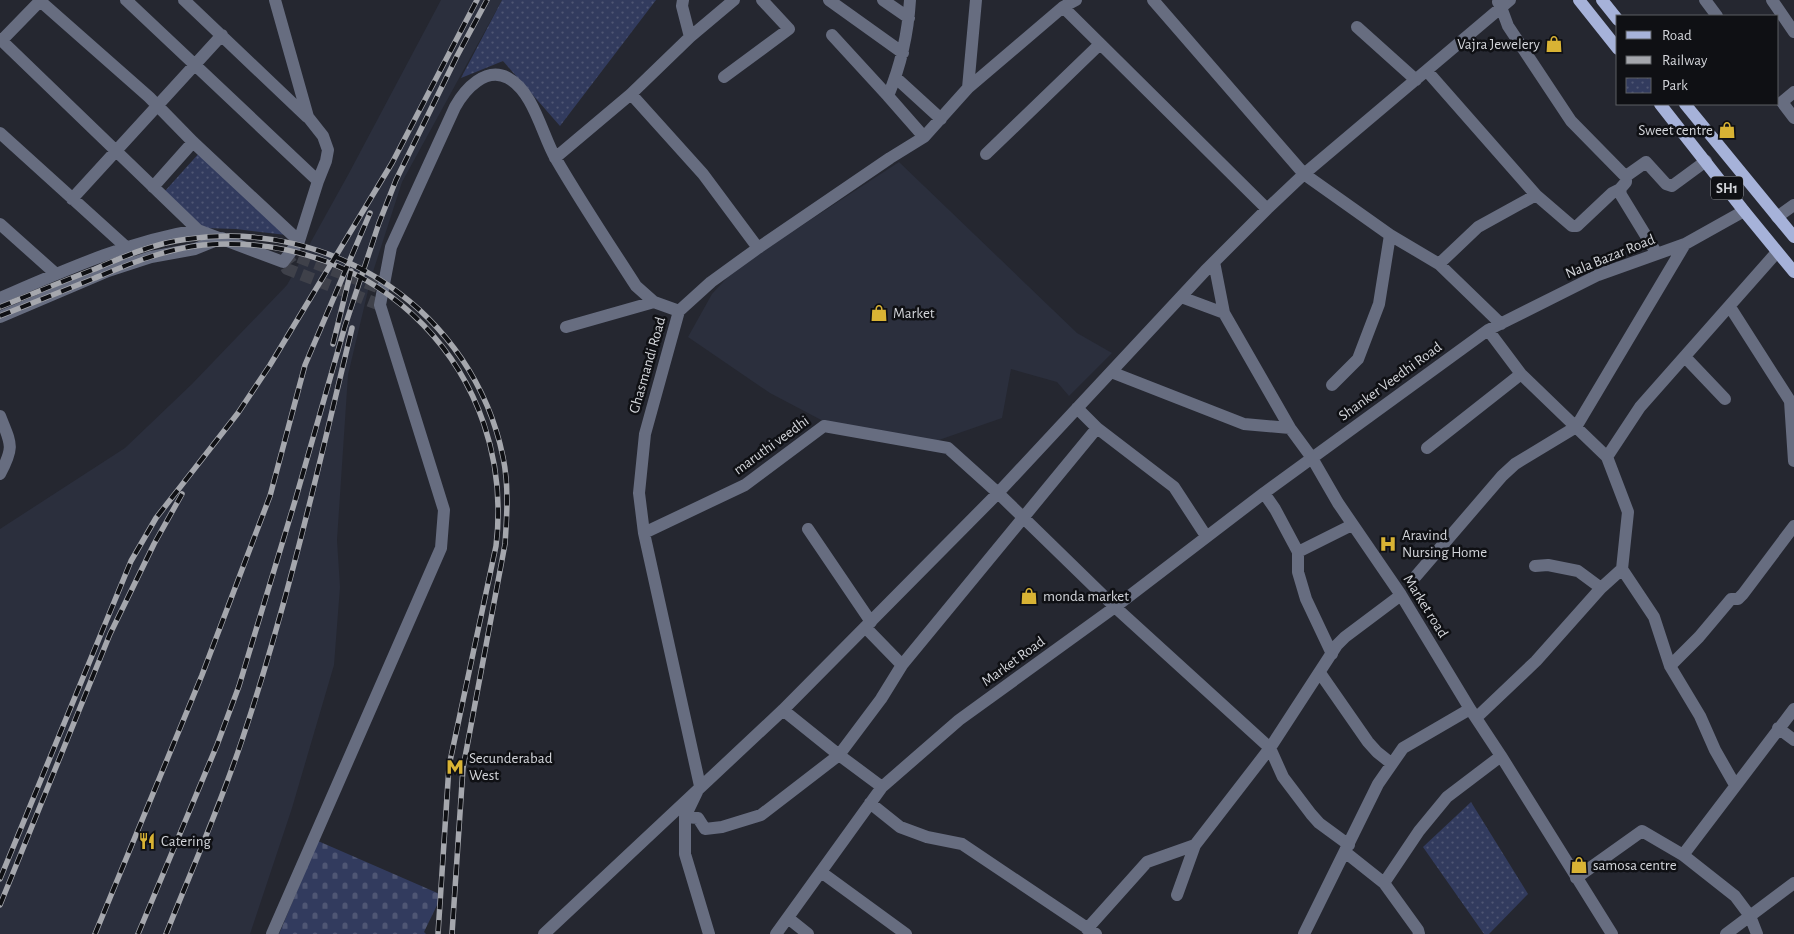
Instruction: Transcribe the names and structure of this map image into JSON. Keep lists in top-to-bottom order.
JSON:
{
  "streets": {
    "main road": ["SH1"],
    "street": [
      "Nala Bazar Road",
      "Ghasmandi Road",
      "Shanker Veedhi Road",
      "maruthi veedhi",
      "Market road",
      "Market Road"
    ]
  },
  "crossings": [
    ["SH1", "Nala Bazar Road"],
    ["Nala Bazar Road", "Shanker Veedhi Road"],
    ["Ghasmandi Road", "maruthi veedhi"],
    ["Shanker Veedhi Road", "Market road"],
    ["Shanker Veedhi Road", "Market Road"],
    ["maruthi veedhi", "Market Road"],
    ["Market road", "Market Road"]
  ],
  "places": {
    "shop": [
      "Vajra Jewelery",
      "Sweet centre",
      "Market",
      "monda market",
      "samosa centre"
    ],
    "hospital": ["Aravind Nursing Home"],
    "metro station": ["Secunderabad West"],
    "restaurant": ["Catering"]
  },
  "legend": ["Road", "Railway", "Park"]
}
